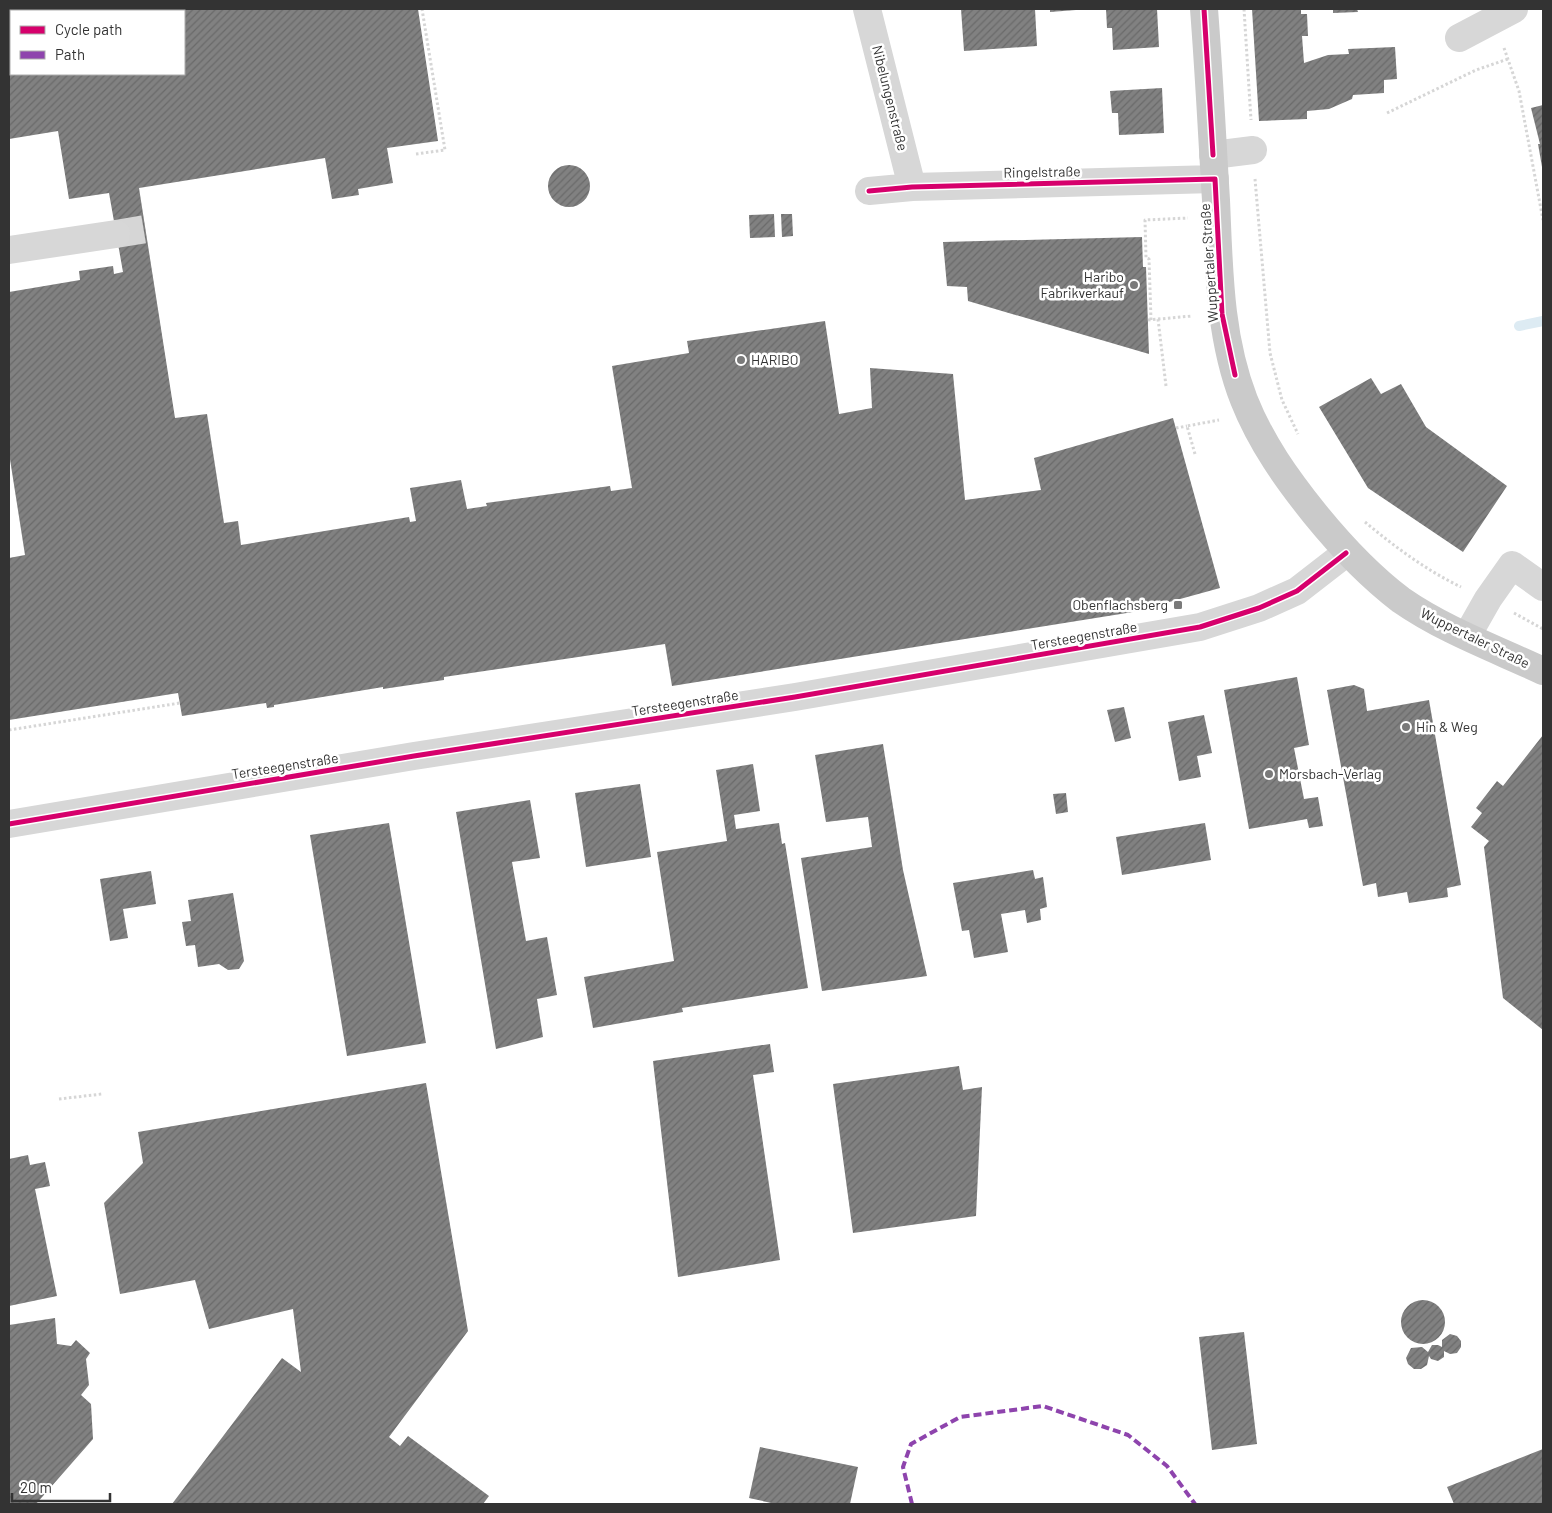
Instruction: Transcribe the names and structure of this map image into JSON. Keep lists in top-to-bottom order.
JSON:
{
  "streets": {
    "main road": ["Wuppertaler Straße"],
    "street": ["Nibelungenstraße", "Ringelstraße", "Tersteegenstraße"]
  },
  "crossings": [
    ["Nibelungenstraße", "Ringelstraße"],
    ["Ringelstraße", "Wuppertaler Straße"],
    ["Wuppertaler Straße", "Tersteegenstraße"]
  ],
  "places": {
    "other": [
      "Haribo Fabrikverkauf",
      "HARIBO",
      "Hin & Weg",
      "Morsbach-Verlag"
    ],
    "transit": ["Obenflachsberg"]
  },
  "legend": ["Cycle path", "Path"],
  "scale_bar": "20 m"
}
